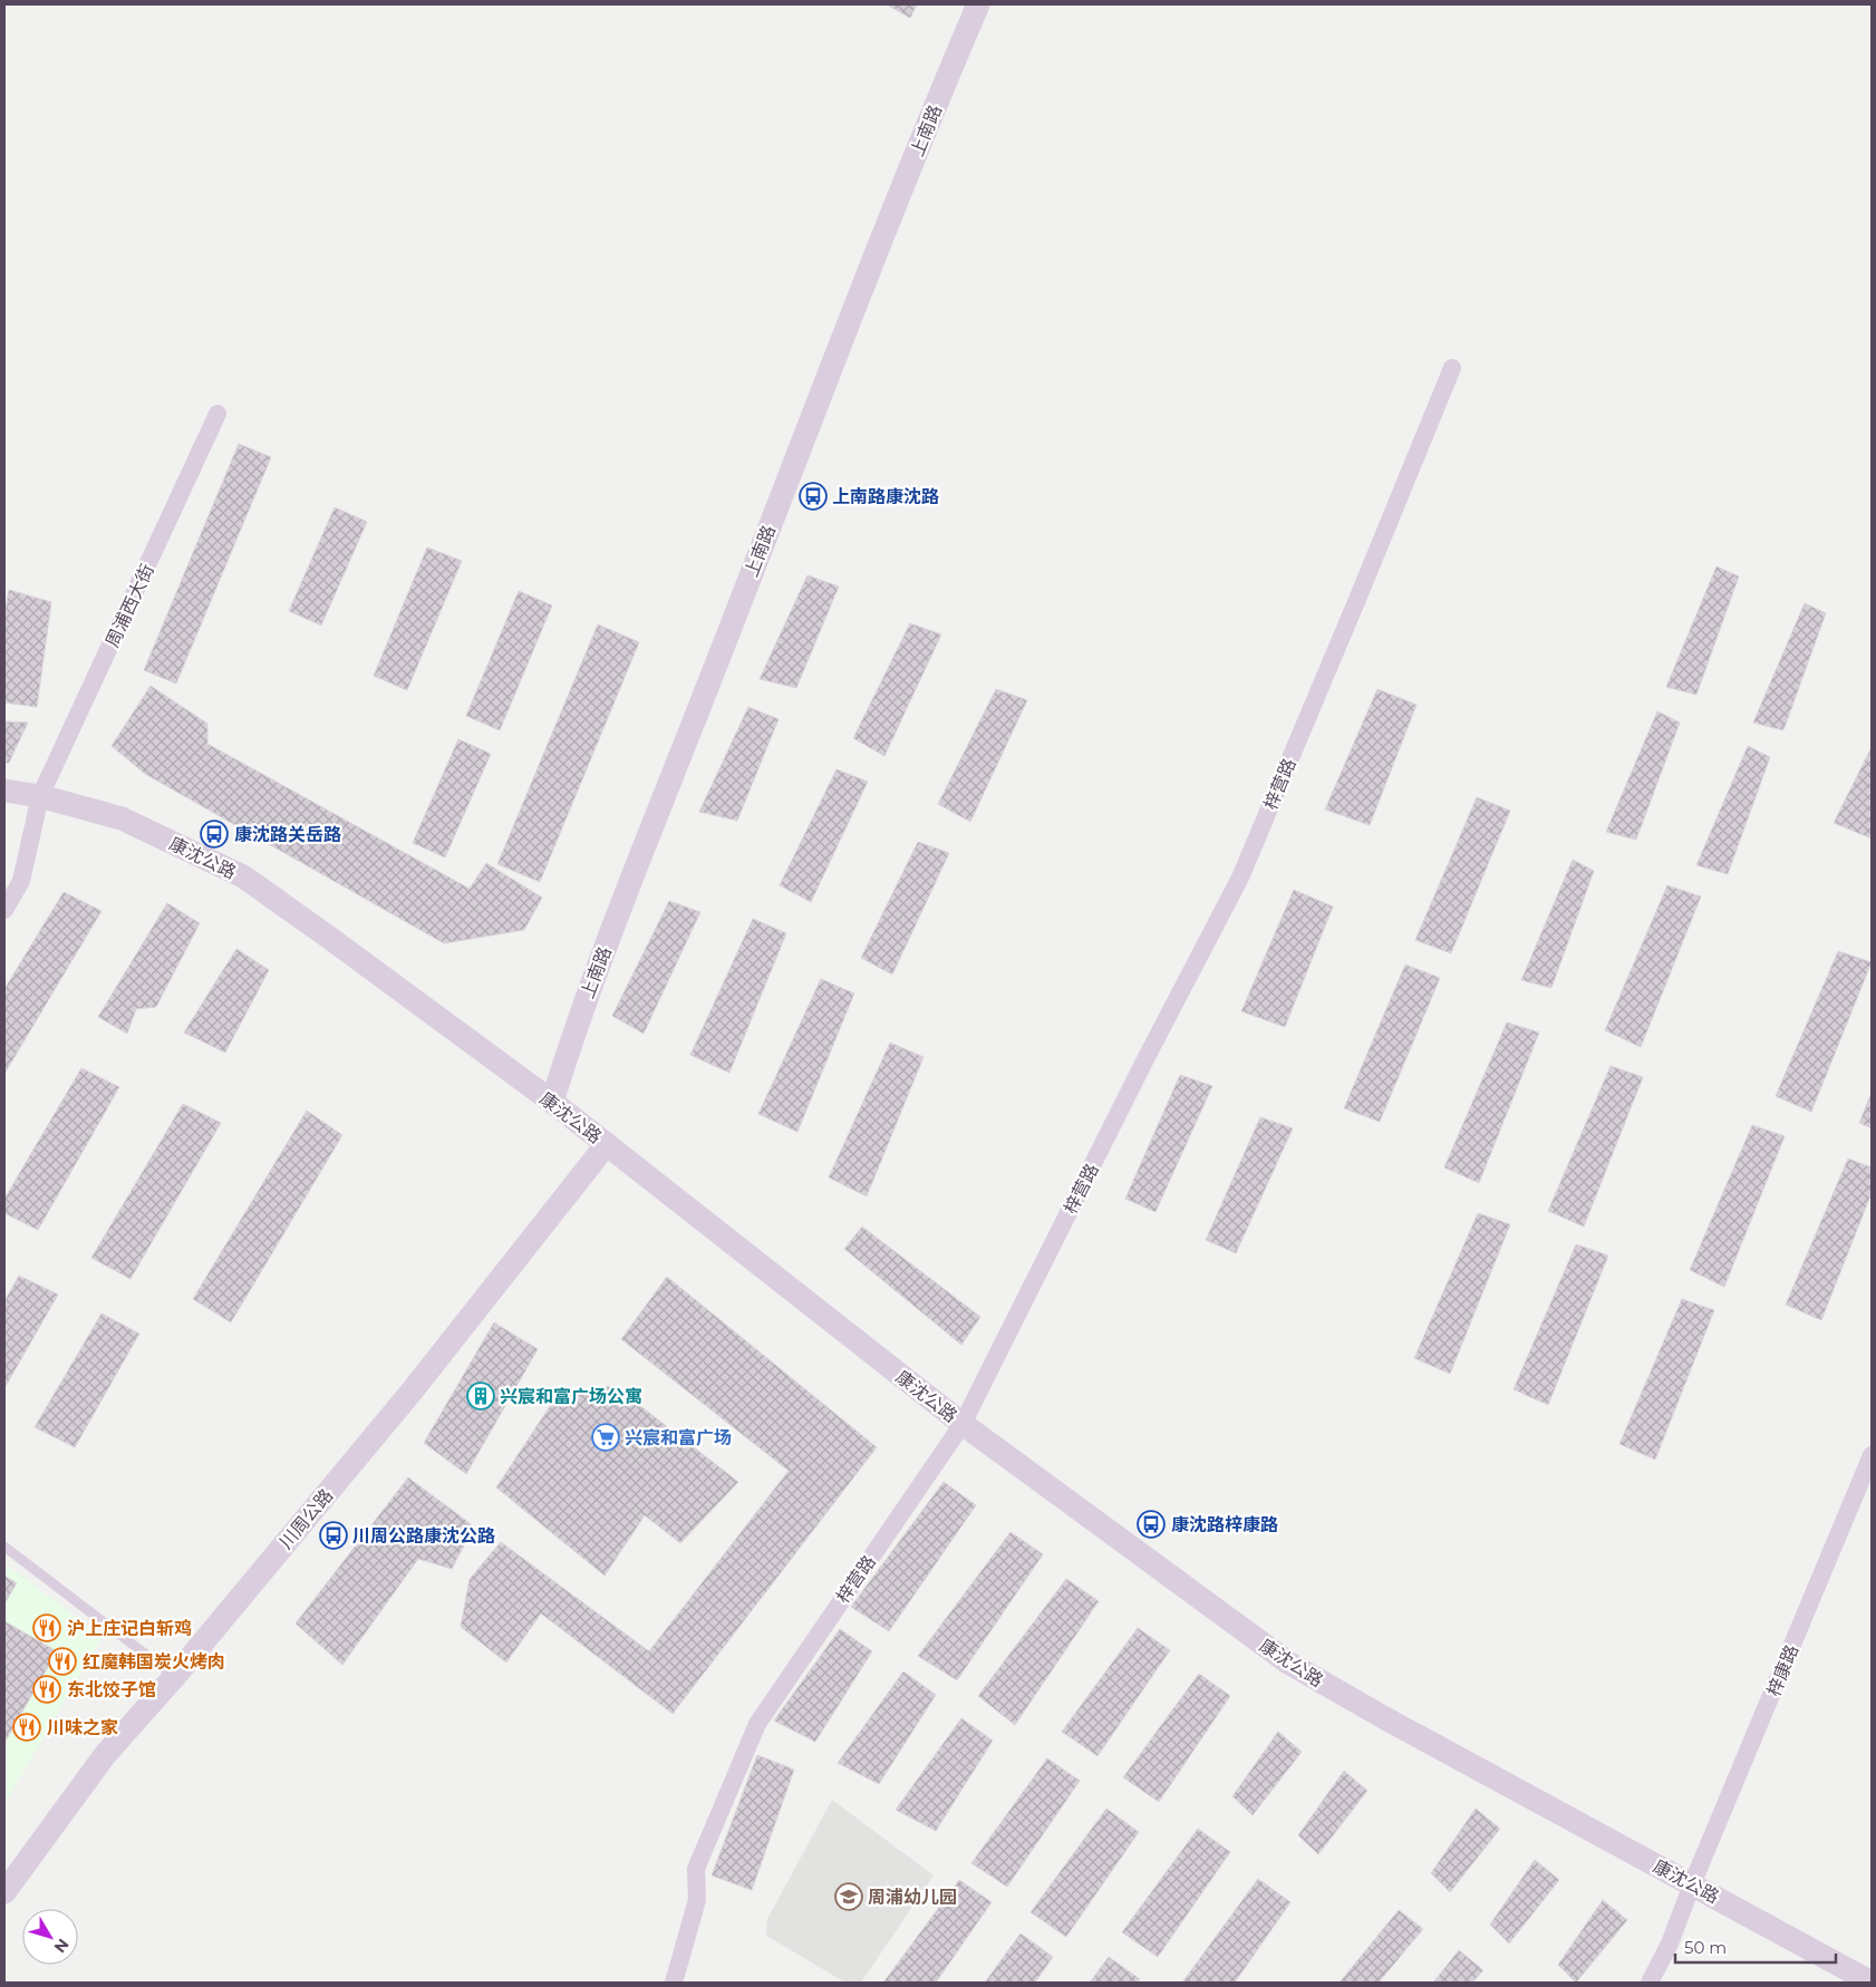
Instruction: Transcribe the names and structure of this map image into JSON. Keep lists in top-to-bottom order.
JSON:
{
  "streets": {
    "street": [
      "上南路",
      "周浦西大街",
      "梓营路",
      "康沈公路",
      "川周公路",
      "梓康路"
    ]
  },
  "crossings": [
    ["上南路", "康沈公路"],
    ["周浦西大街", "康沈公路"],
    ["梓营路", "康沈公路"],
    ["康沈公路", "川周公路"],
    ["康沈公路", "梓康路"]
  ],
  "places": {
    "bus stop": [
      "上南路康沈路",
      "康沈路关岳路",
      "康沈路梓康路",
      "川周公路康沈公路"
    ],
    "building": ["兴宸和富广场公寓"],
    "supermarket": ["兴宸和富广场"],
    "restaurant": [
      "沪上庄记白斩鸡",
      "红魔韩国炭火烤肉",
      "东北饺子馆",
      "川味之家"
    ],
    "school or university": ["周浦幼儿园"]
  },
  "scale_bar": "50 m",
  "north": "bottom right"
}
